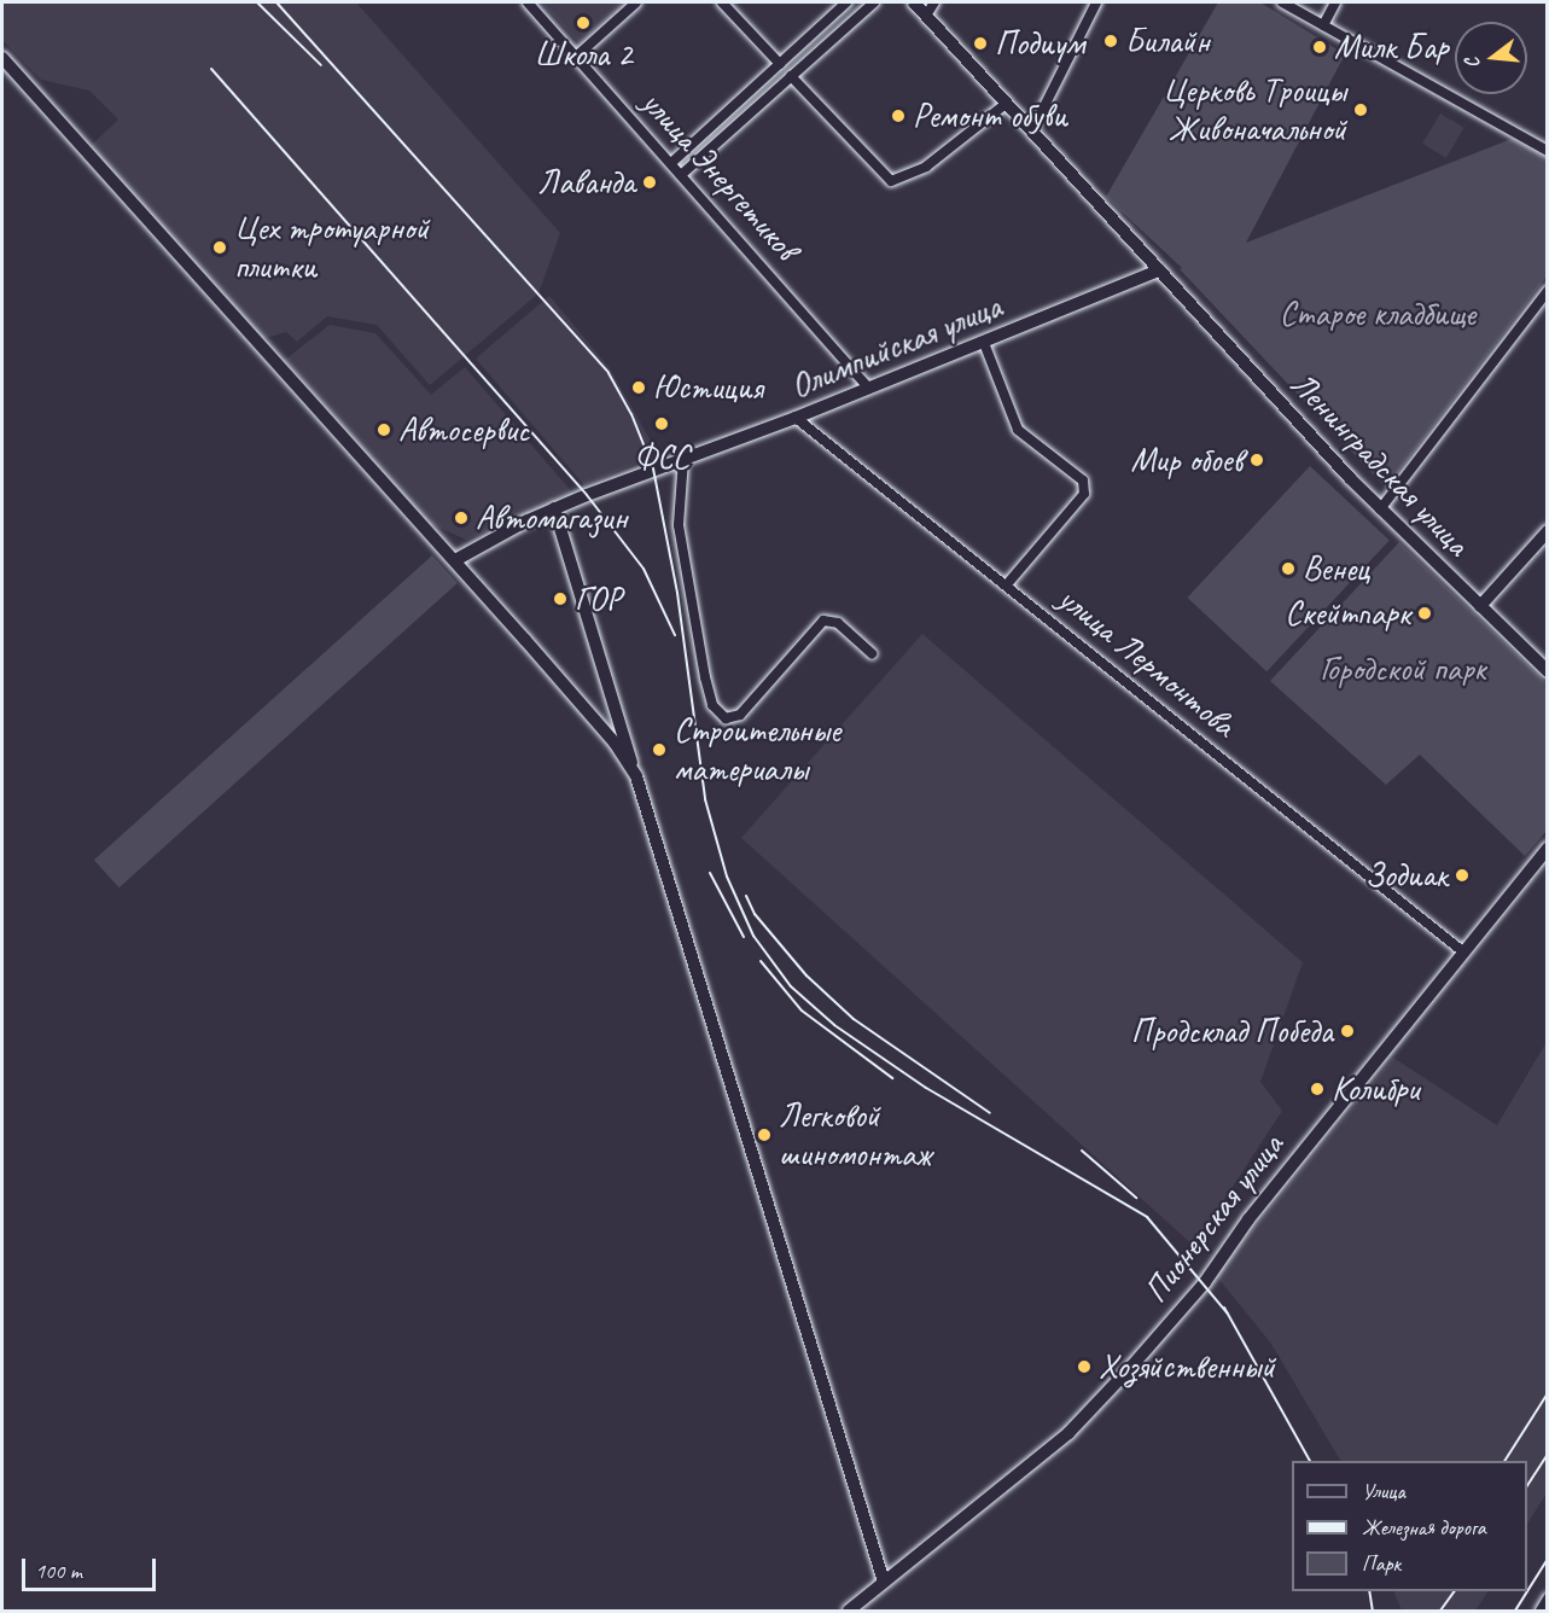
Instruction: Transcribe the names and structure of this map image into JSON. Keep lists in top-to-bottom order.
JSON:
{
  "streets": {
    "street": [
      "улица Энергетиков",
      "Олимпийская улица",
      "Ленинградская улица",
      "улица Лермонтова",
      "Пионерская улица"
    ]
  },
  "crossings": [
    ["улица Энергетиков", "Олимпийская улица"],
    ["Олимпийская улица", "Ленинградская улица"],
    ["Олимпийская улица", "улица Лермонтова"],
    ["улица Лермонтова", "Пионерская улица"]
  ],
  "parks": ["Старое кладбище", "Городской парк"],
  "places": [
    "Школа 2",
    "Билайн",
    "Подиум",
    "Милк Бар",
    "Церковь Троицы Живоначальной",
    "Ремонт обуви",
    "Лаванда",
    "Цех тротуарной плитки",
    "Юстиция",
    "ФСС",
    "Автосервис",
    "Мир обоев",
    "Автомагазин",
    "Венец",
    "ГОР",
    "Скейтпарк",
    "Строительные материалы",
    "Зодиак",
    "Продсклад Победа",
    "Колибри",
    "Легковой шиномонтаж",
    "Хозяйственный"
  ],
  "legend": ["Улица", "Железная дорога", "Парк"],
  "scale_bar": "100 m",
  "north": "left"
}
